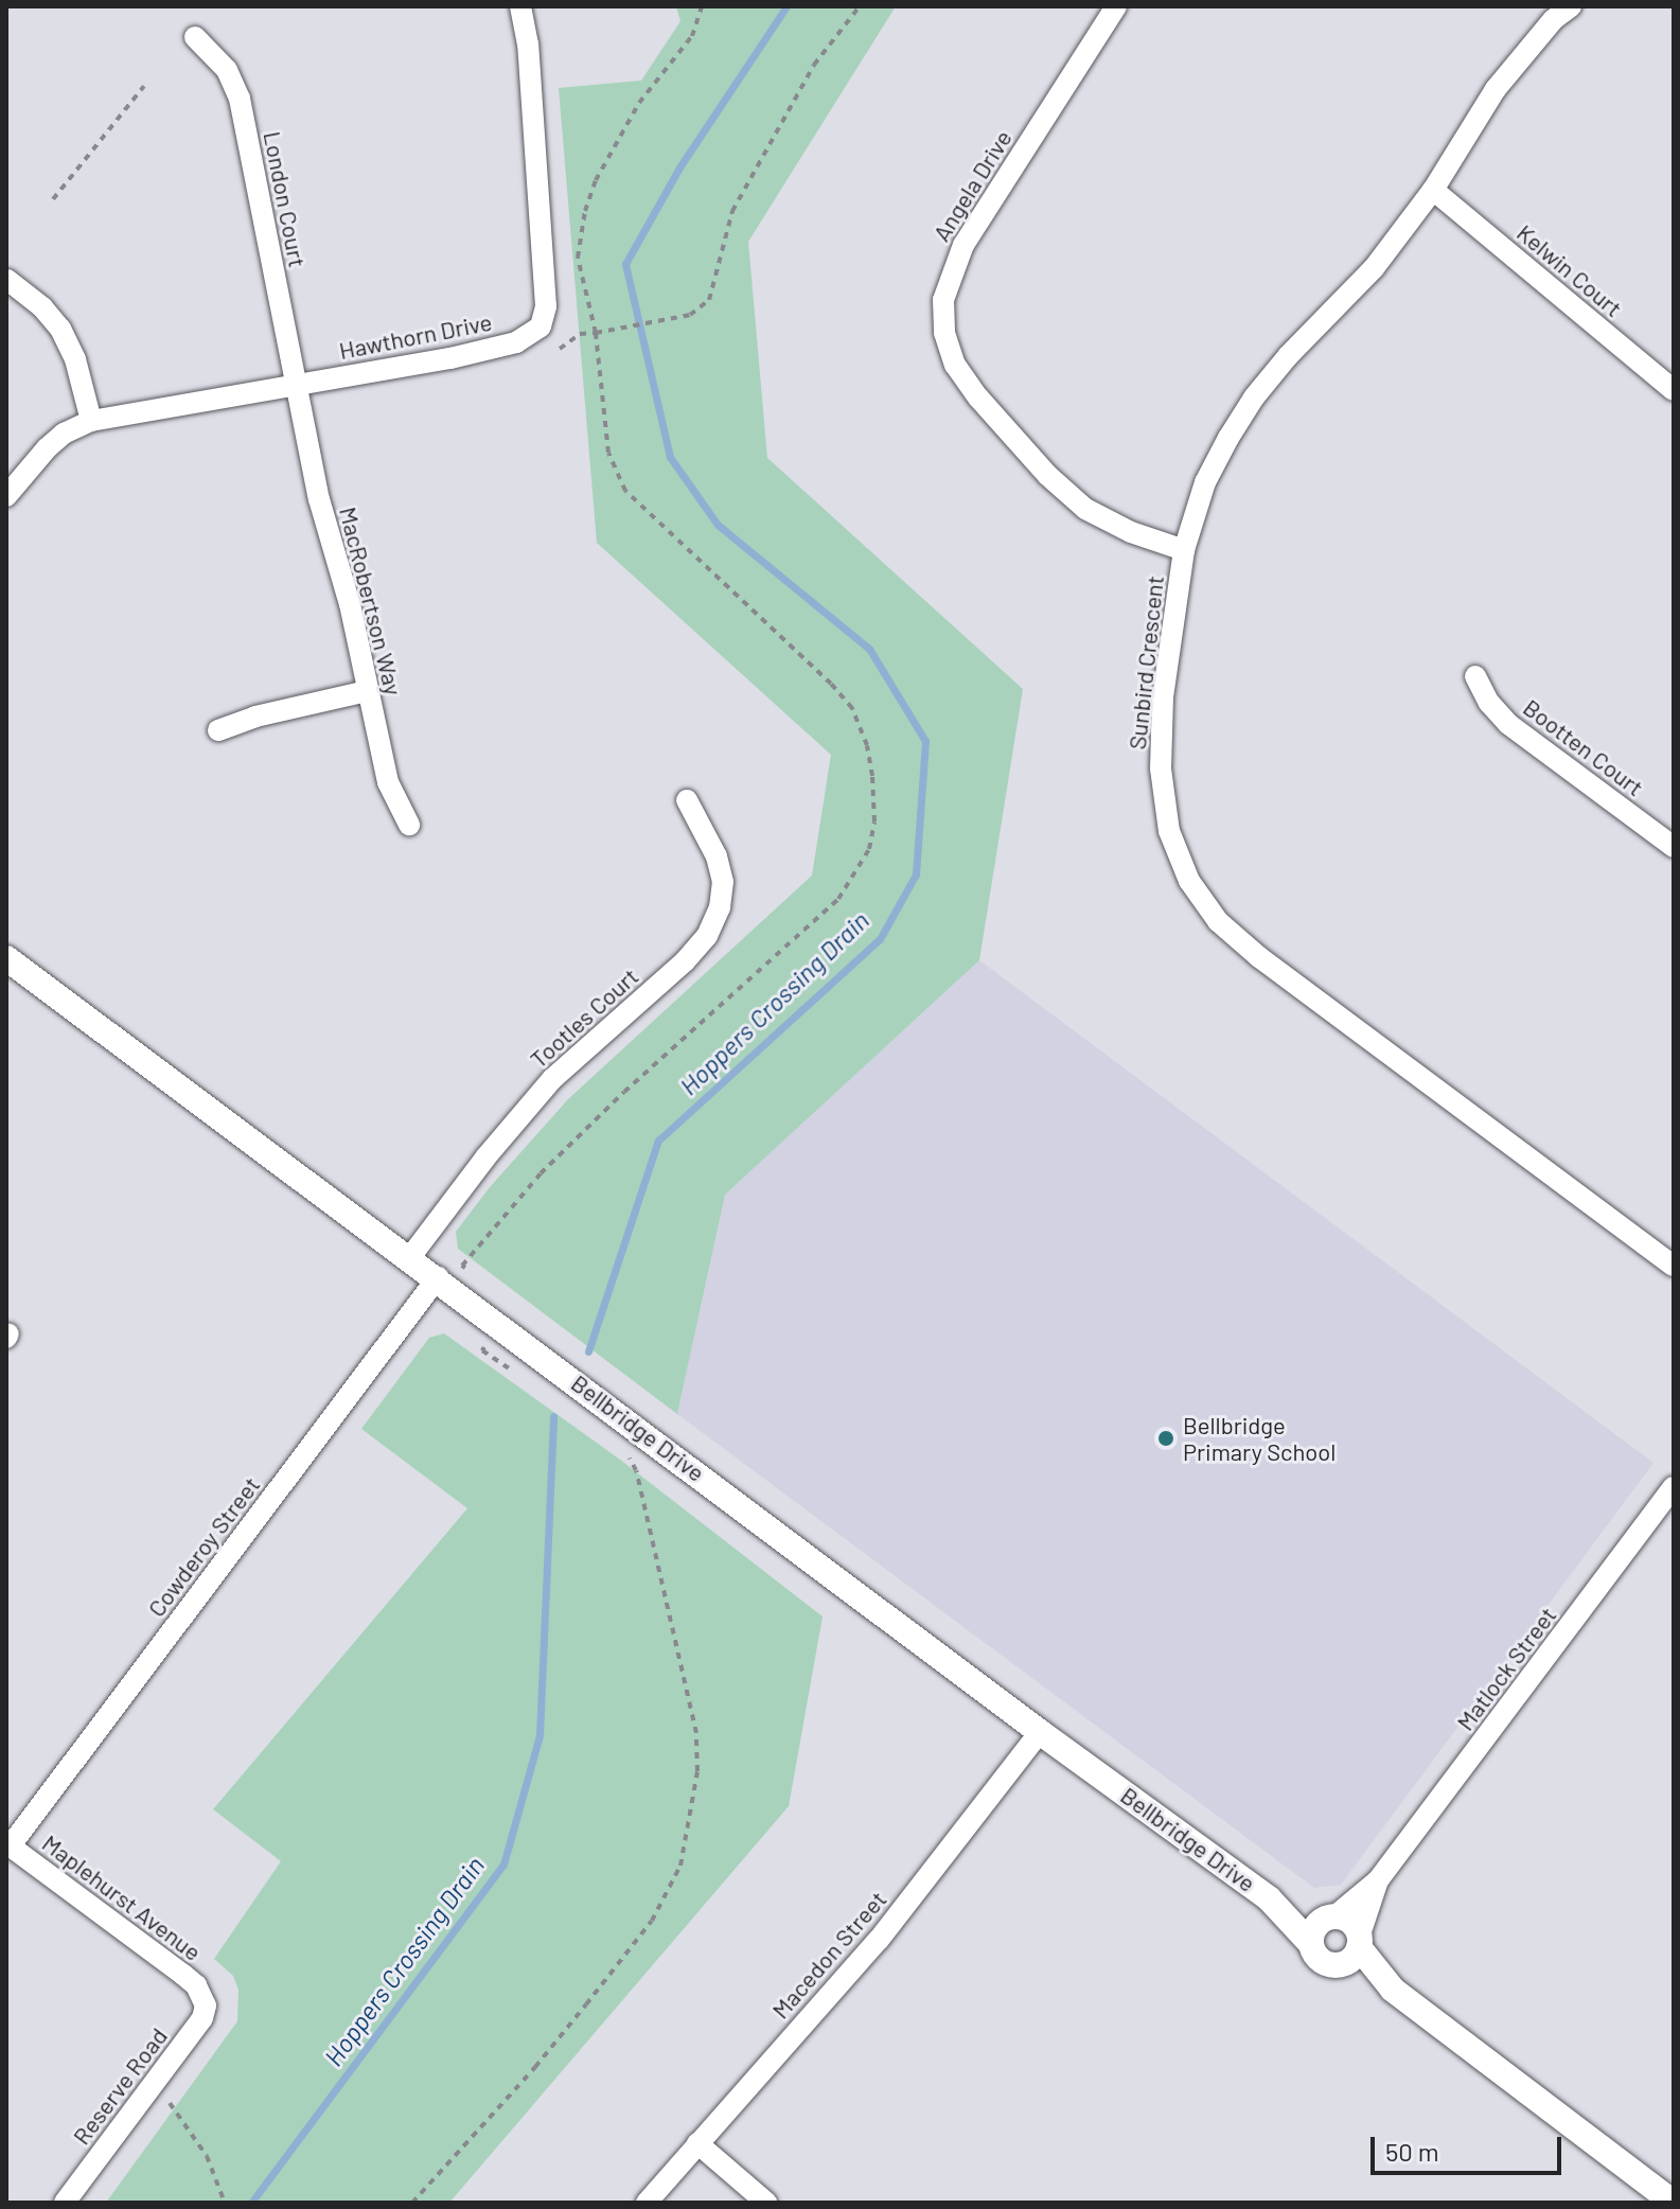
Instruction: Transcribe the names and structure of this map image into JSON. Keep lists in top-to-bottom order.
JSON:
{
  "streets": {
    "street": [
      "Angela Drive",
      "London Court",
      "Kelwin Court",
      "Hawthorn Drive",
      "MacRobertson Way",
      "Sunbird Crescent",
      "Bootten Court",
      "Tootles Court",
      "Bellbridge Drive",
      "Cowderoy Street",
      "Matlock Street",
      "Maplehurst Avenue",
      "Macedon Street",
      "Reserve Road"
    ]
  },
  "crossings": [
    ["Angela Drive", "Sunbird Crescent"],
    ["London Court", "Hawthorn Drive"],
    ["London Court", "MacRobertson Way"],
    ["Kelwin Court", "Sunbird Crescent"],
    ["Hawthorn Drive", "MacRobertson Way"],
    ["Tootles Court", "Bellbridge Drive"],
    ["Bellbridge Drive", "Cowderoy Street"],
    ["Bellbridge Drive", "Matlock Street"],
    ["Bellbridge Drive", "Macedon Street"],
    ["Cowderoy Street", "Maplehurst Avenue"],
    ["Maplehurst Avenue", "Reserve Road"]
  ],
  "water": ["Hoppers Crossing Drain"],
  "places": ["Bellbridge Primary School"],
  "scale_bar": "50 m"
}
